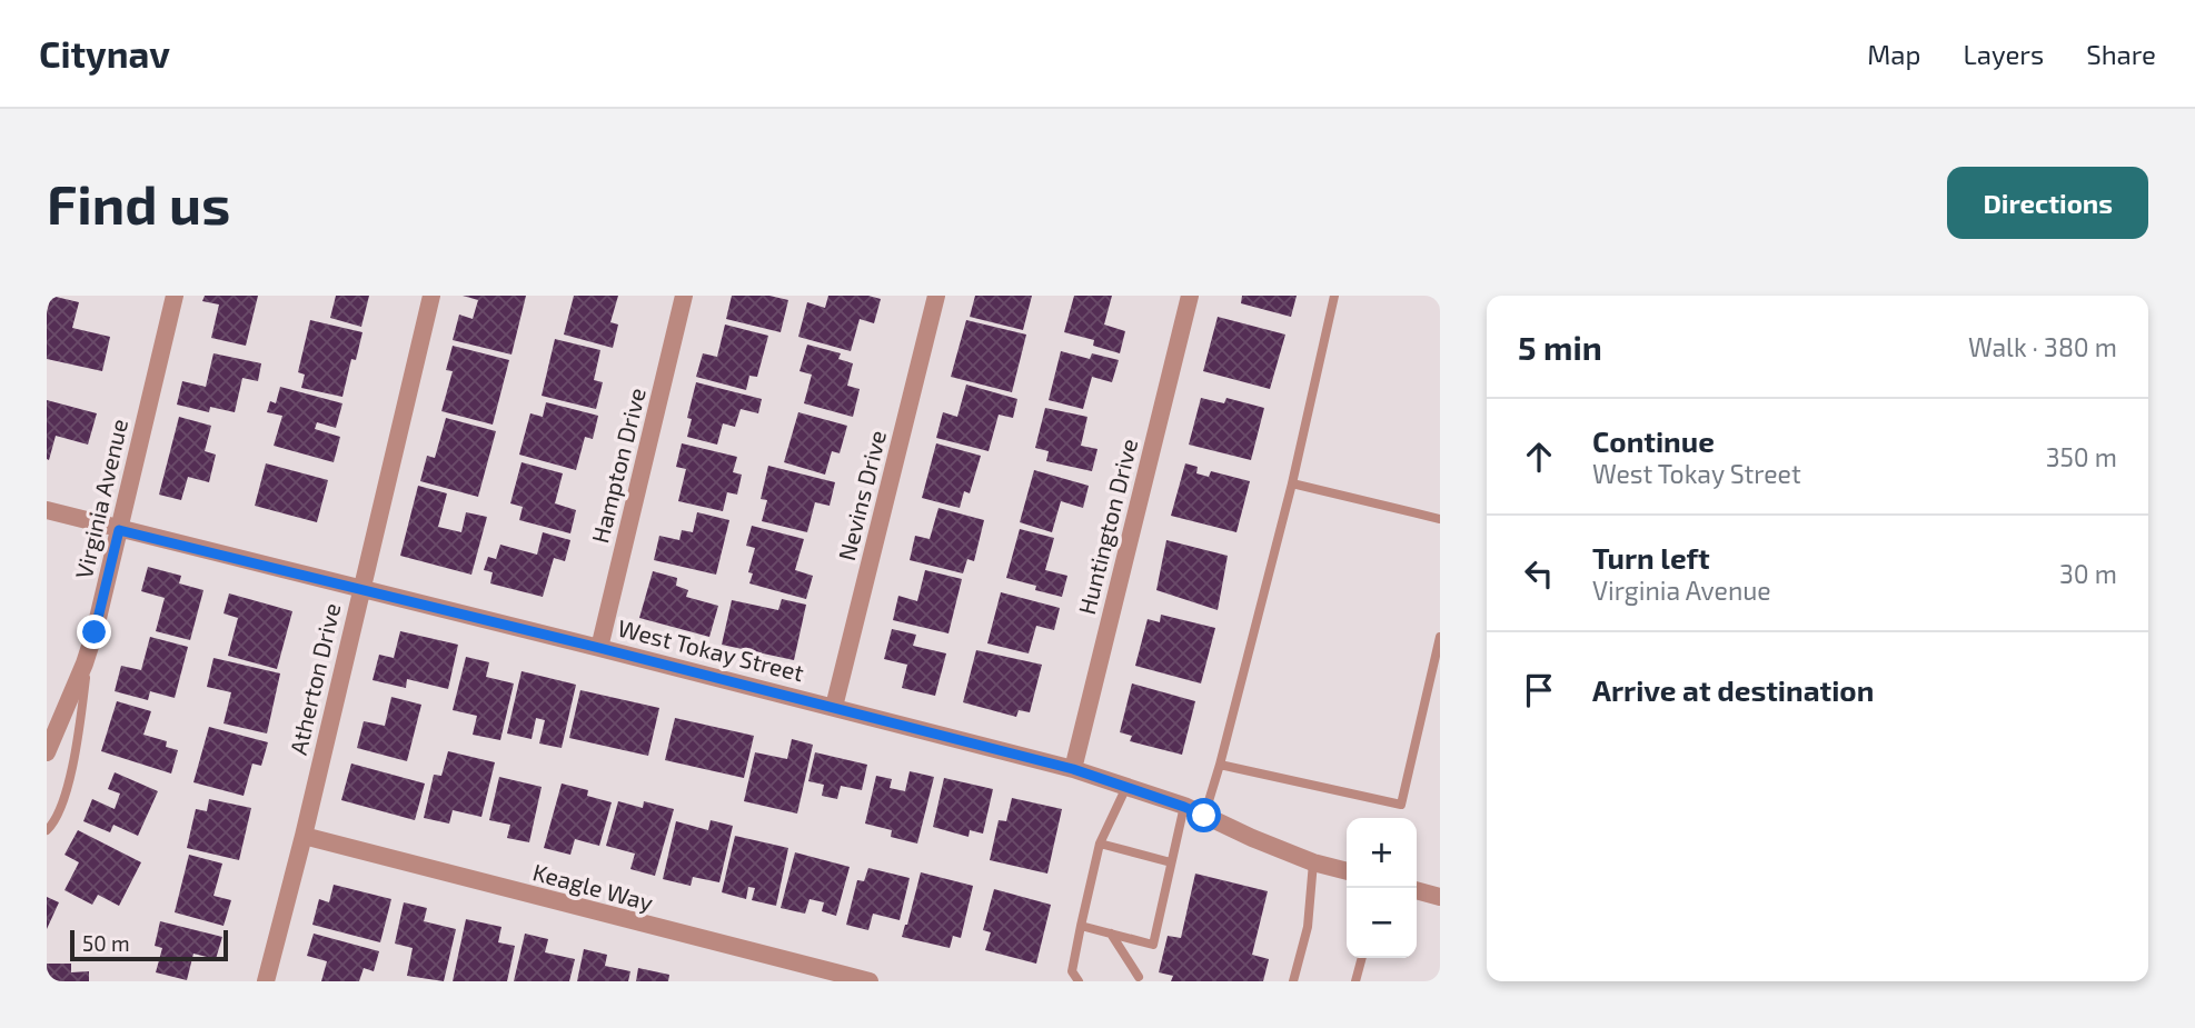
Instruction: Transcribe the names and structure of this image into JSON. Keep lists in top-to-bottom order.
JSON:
{
  "streets": {
    "street": [
      "Hampton Drive",
      "Nevins Drive",
      "Virginia Avenue",
      "Huntington Drive",
      "West Tokay Street",
      "Atherton Drive",
      "Keagle Way"
    ]
  },
  "crossings": [
    ["Hampton Drive", "West Tokay Street"],
    ["Nevins Drive", "West Tokay Street"],
    ["Virginia Avenue", "West Tokay Street"],
    ["Huntington Drive", "West Tokay Street"],
    ["West Tokay Street", "Atherton Drive"],
    ["Atherton Drive", "Keagle Way"]
  ],
  "scale_bar": "50 m",
  "page": {
    "header": "Citynav",
    "nav": ["Map", "Layers", "Share"],
    "buttons": "Directions",
    "title": "Find us",
    "heading": ["5 min", "Walk · 380 m"],
    "list": [
      ["Continue", "West Tokay Street", "350 m"],
      ["Turn left", "Virginia Avenue", "30 m"],
      "Arrive at destination"
    ],
    "map_buttons": ["+", "−"],
    "scale": "50 m"
  }
}
